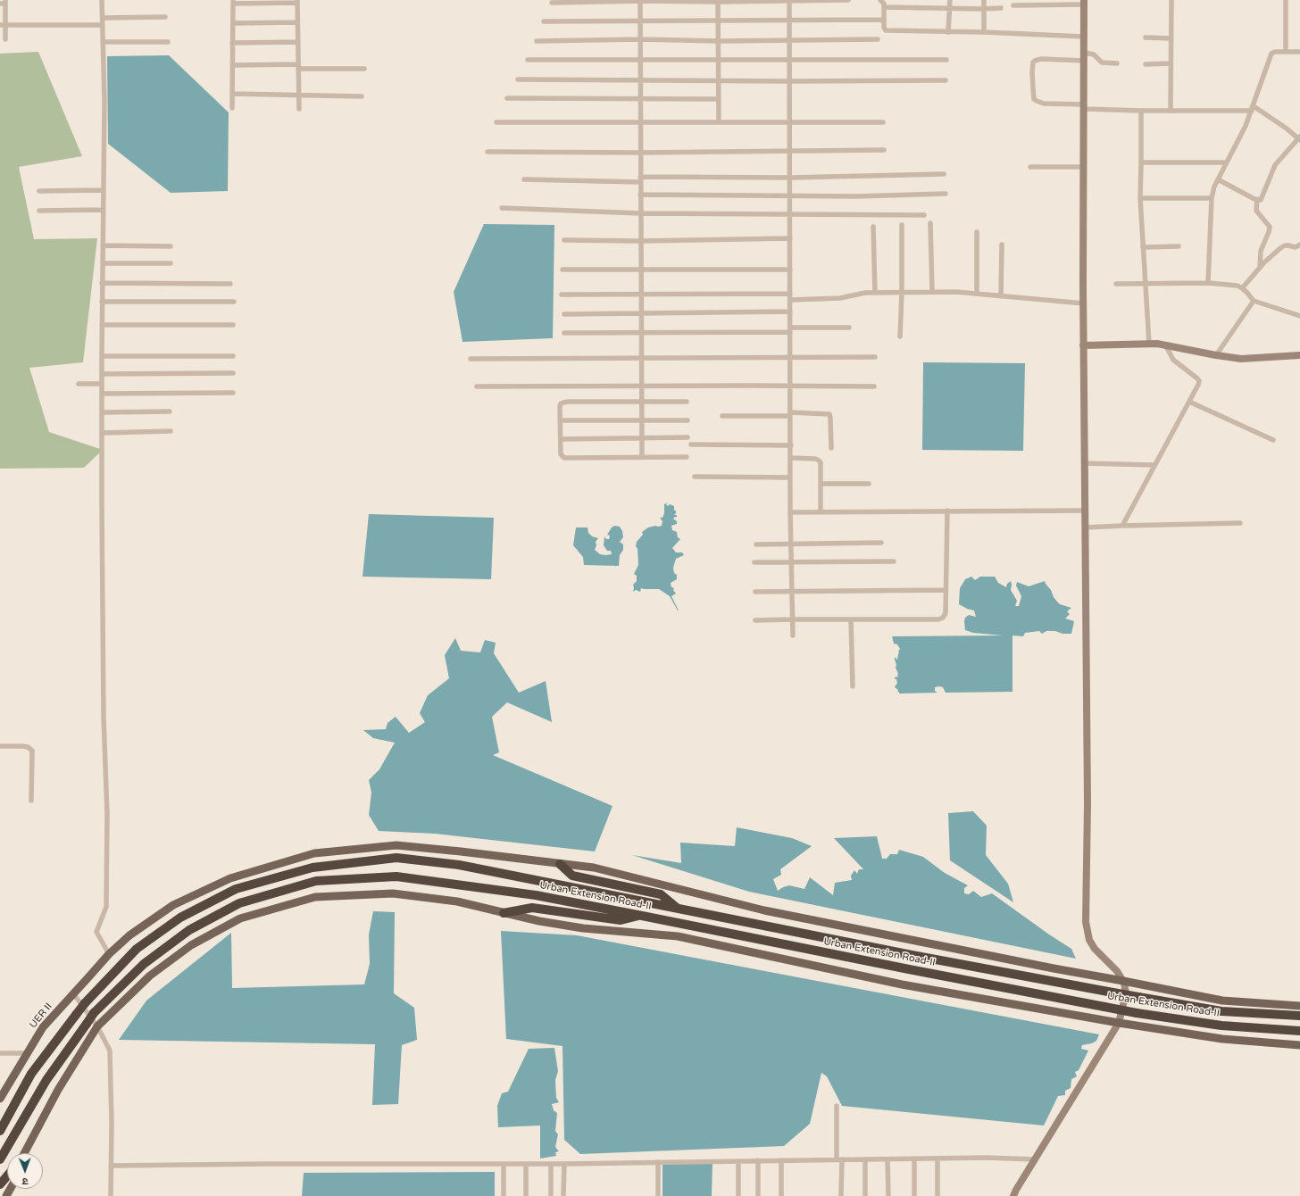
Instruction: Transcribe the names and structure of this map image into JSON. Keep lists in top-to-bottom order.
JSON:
{
  "streets": {
    "highway": ["Urban Extension Road-II"],
    "main road": ["UER II"]
  },
  "north": "bottom"
}
